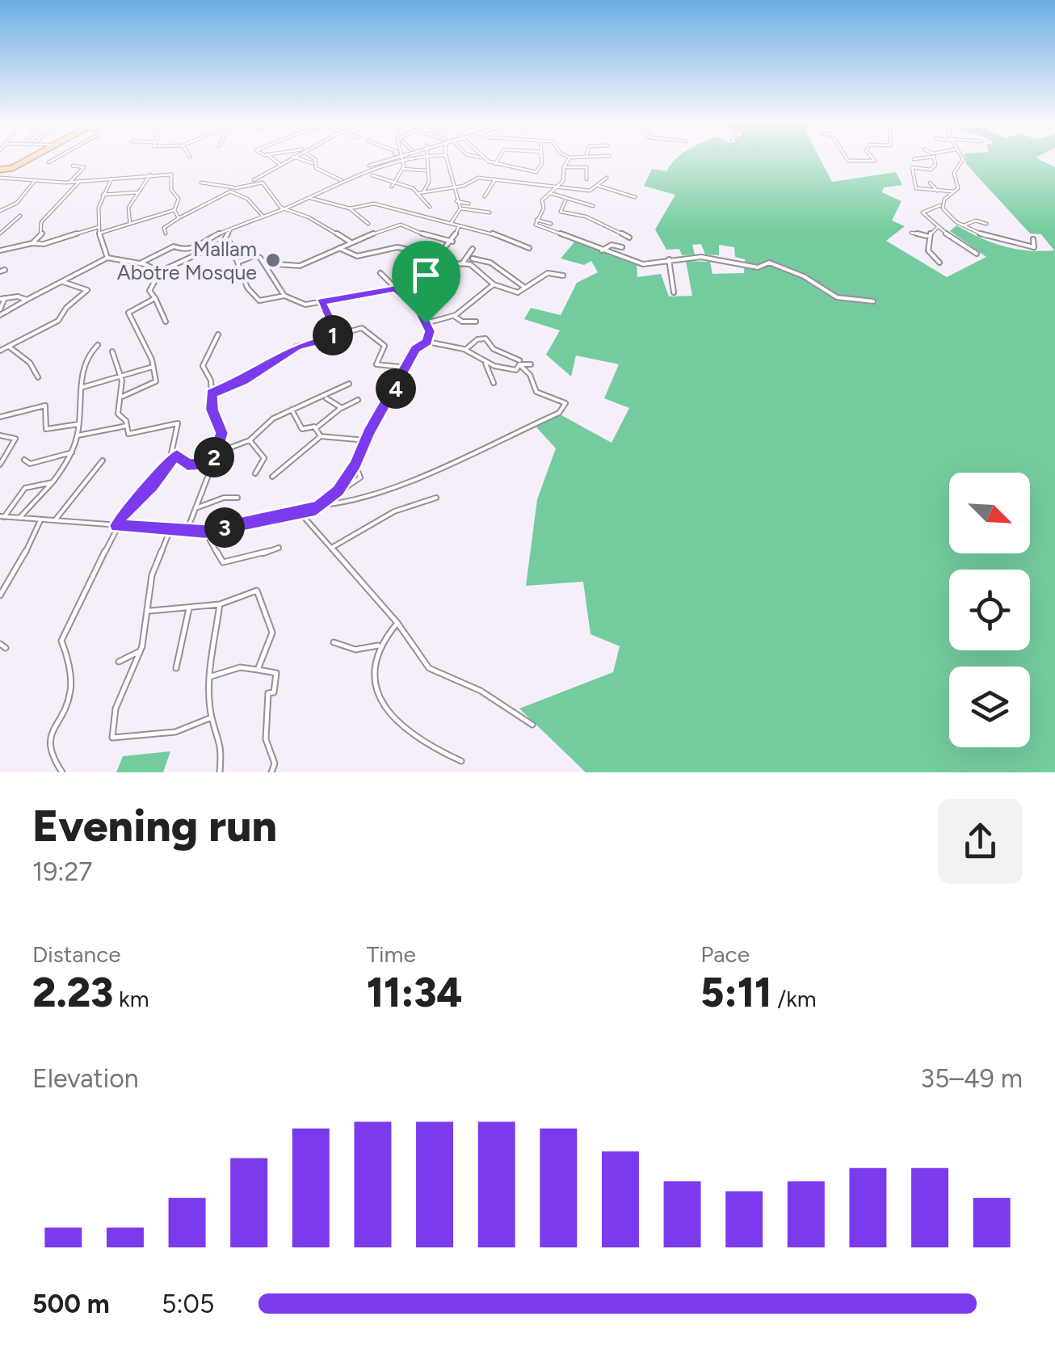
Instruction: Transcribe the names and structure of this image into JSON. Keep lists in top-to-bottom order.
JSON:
{
  "places": ["Mallam Abotre Mosque"],
  "north": "bottom right",
  "page": {
    "pins": [
      "1",
      "4",
      "2",
      "3"
    ],
    "heading": ["Evening run", "19:27"],
    "stats": [
      ["Distance", "2.23 km"],
      ["Time", "11:34"],
      ["Pace", "5:11 /km"]
    ],
    "chart": ["Elevation", "35–49 m"],
    "list": [
      {
        "name": "500 m",
        "note": "5:05"
      }
    ]
  }
}
